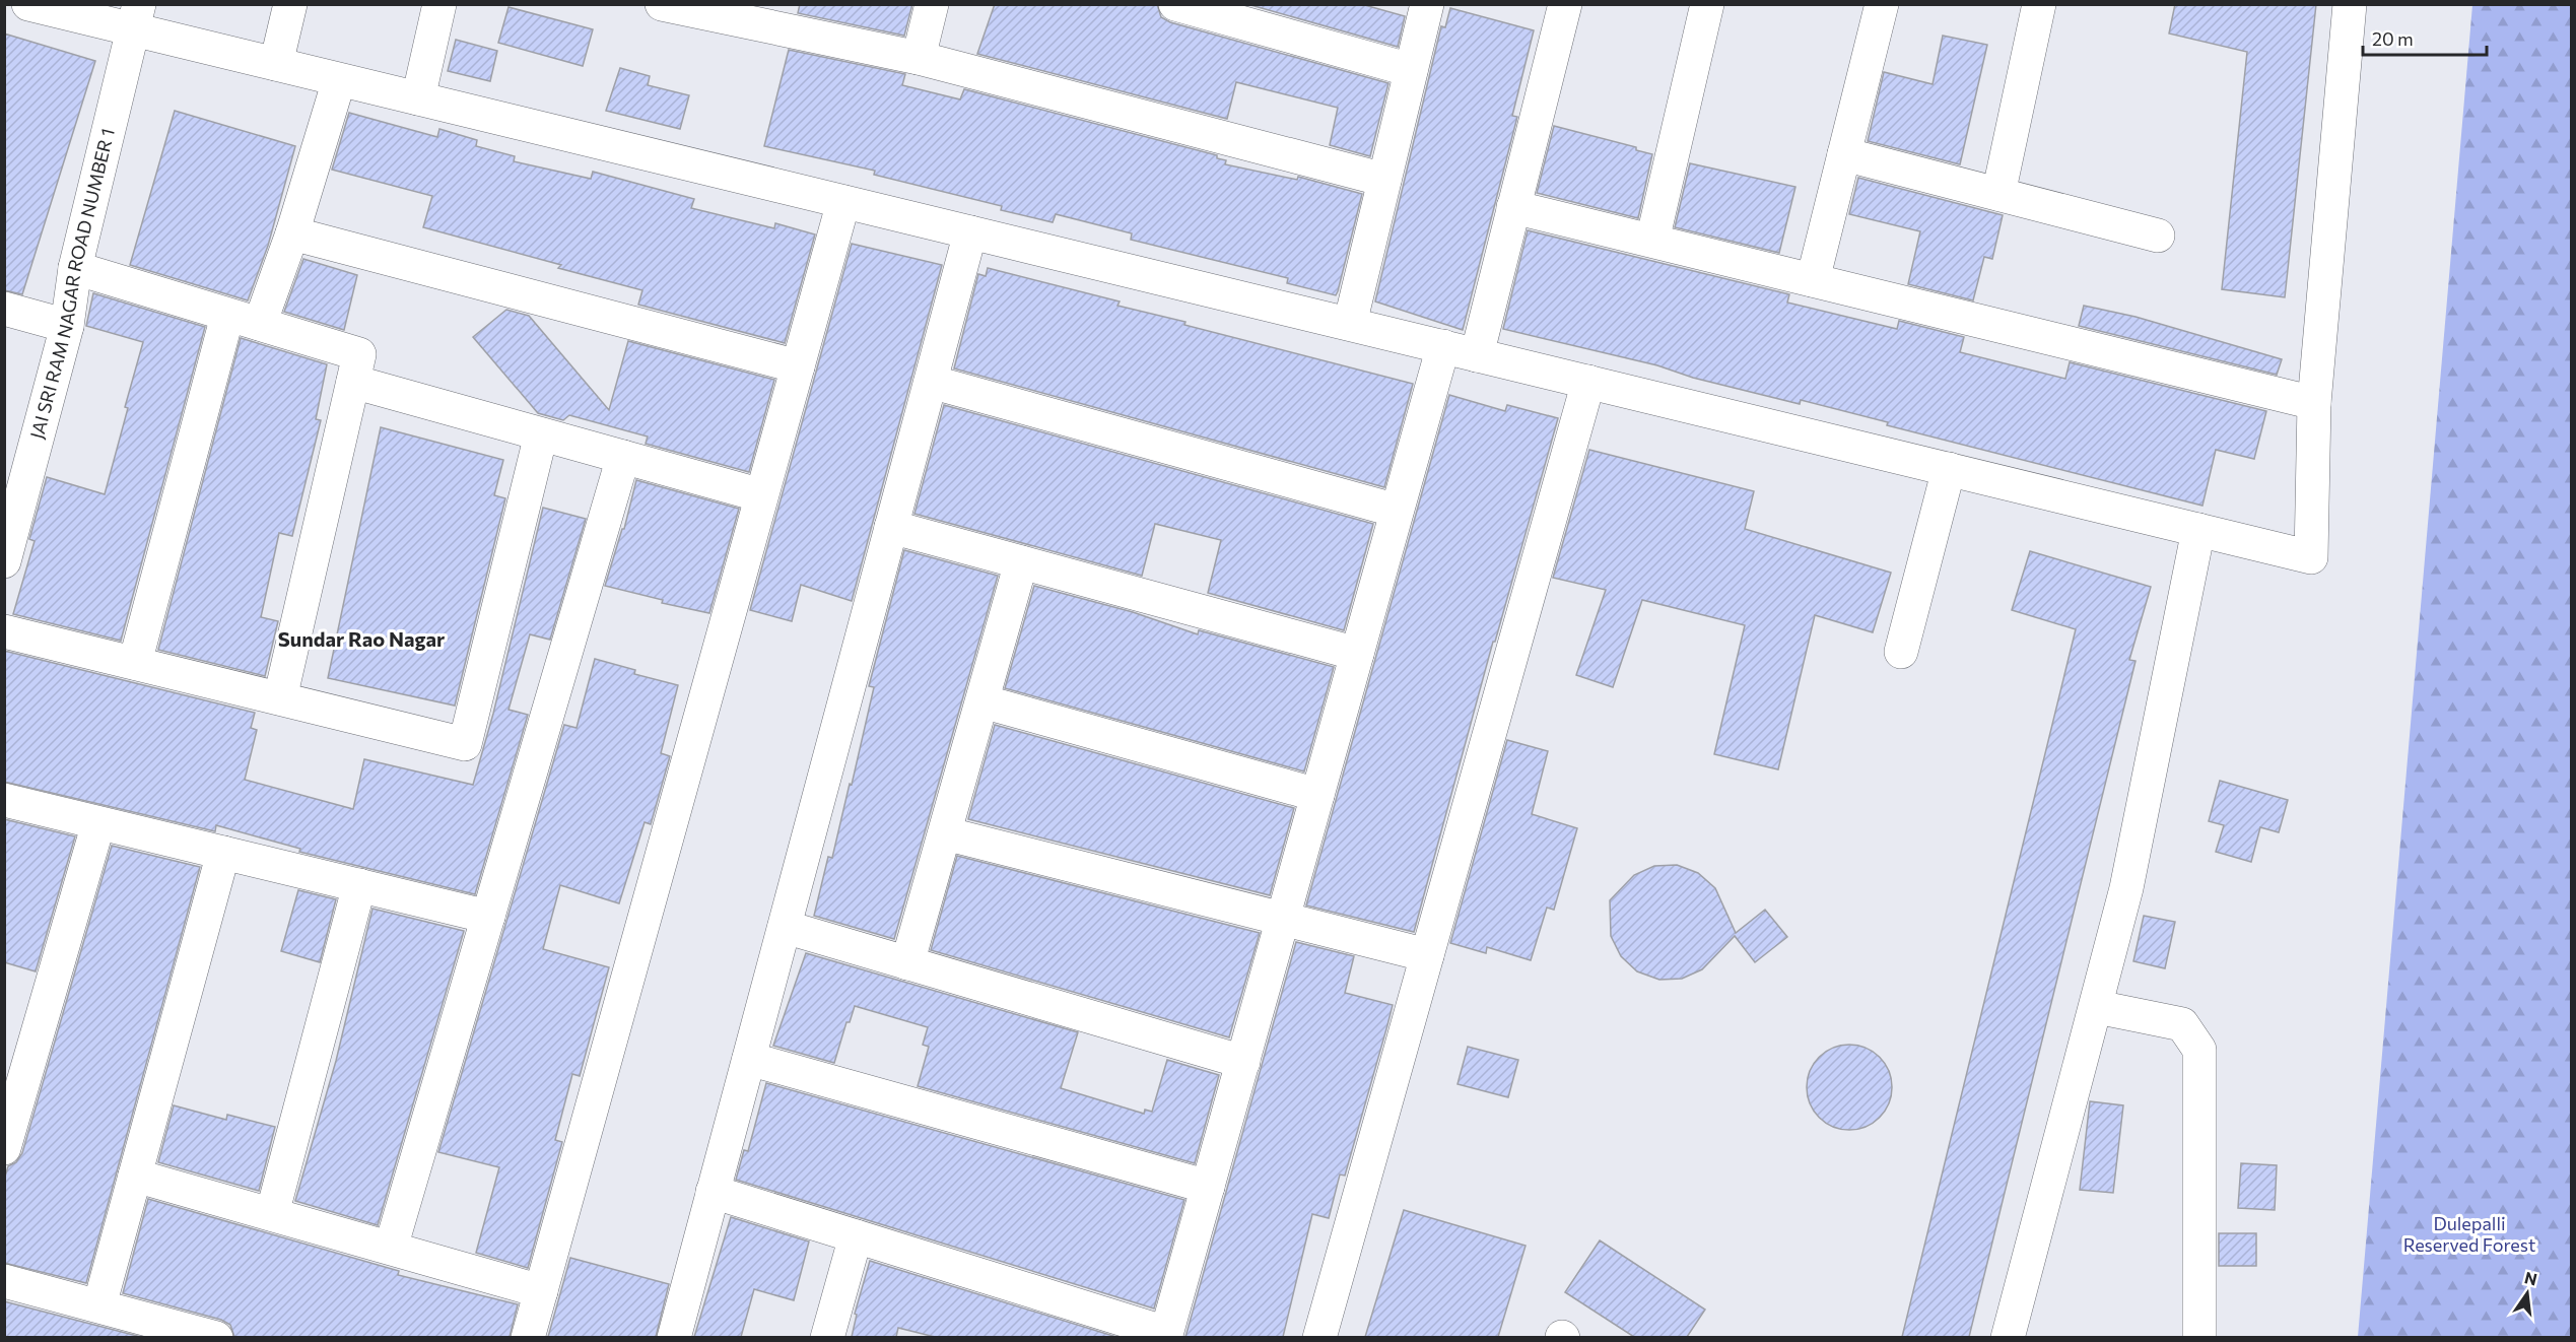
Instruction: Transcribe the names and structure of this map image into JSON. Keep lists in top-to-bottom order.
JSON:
{
  "streets": {
    "street": ["JAI SRI RAM NAGAR ROAD NUMBER 1"]
  },
  "districts": ["Sundar Rao Nagar"],
  "parks": ["Dulepalli Reserved Forest"],
  "scale_bar": "20 m",
  "north": "top"
}
